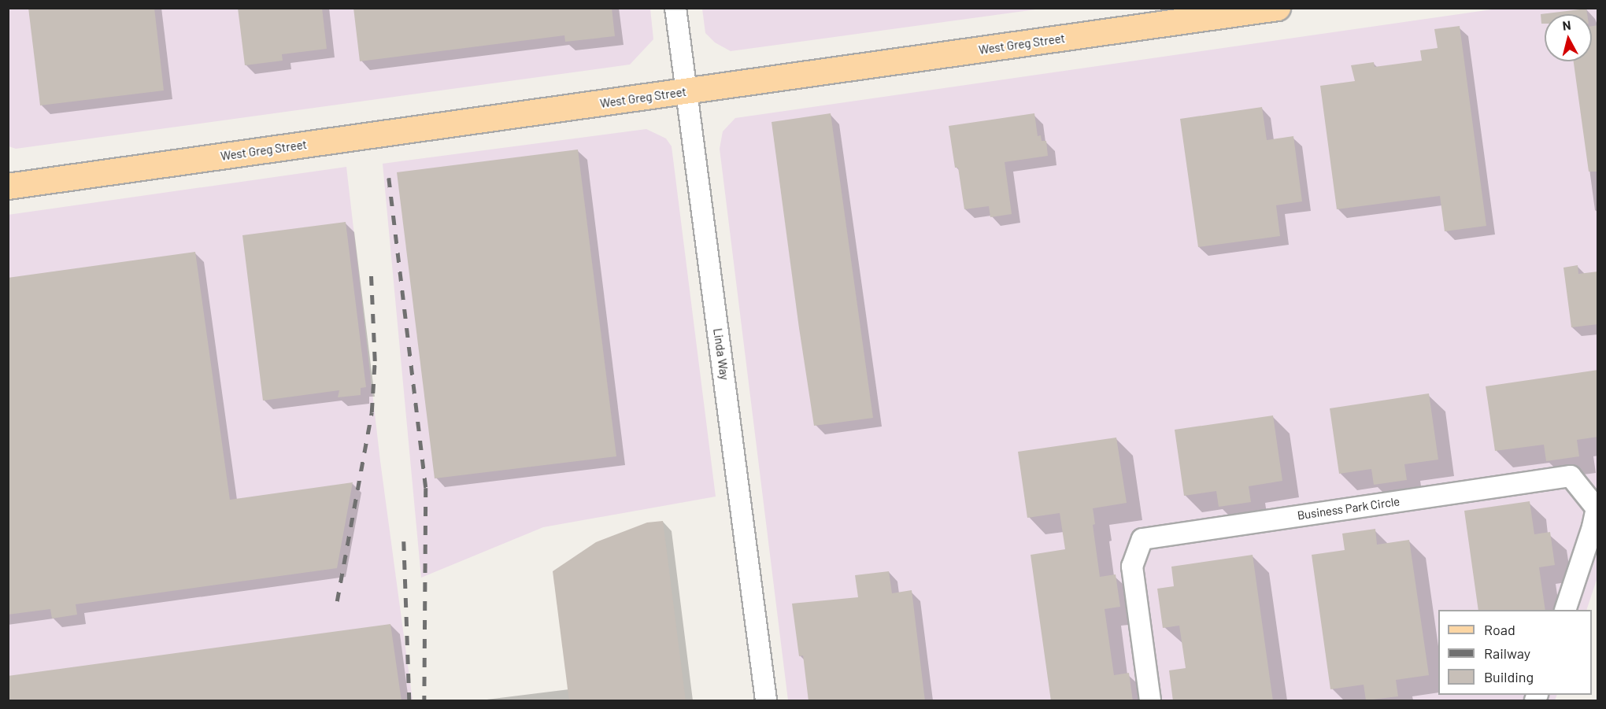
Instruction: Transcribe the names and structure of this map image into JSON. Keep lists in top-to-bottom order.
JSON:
{
  "streets": {
    "main road": ["West Greg Street"],
    "street": ["Linda Way", "Business Park Circle"]
  },
  "crossings": [
    ["West Greg Street", "Linda Way"]
  ],
  "legend": ["Road", "Railway", "Building"],
  "north": "top"
}
